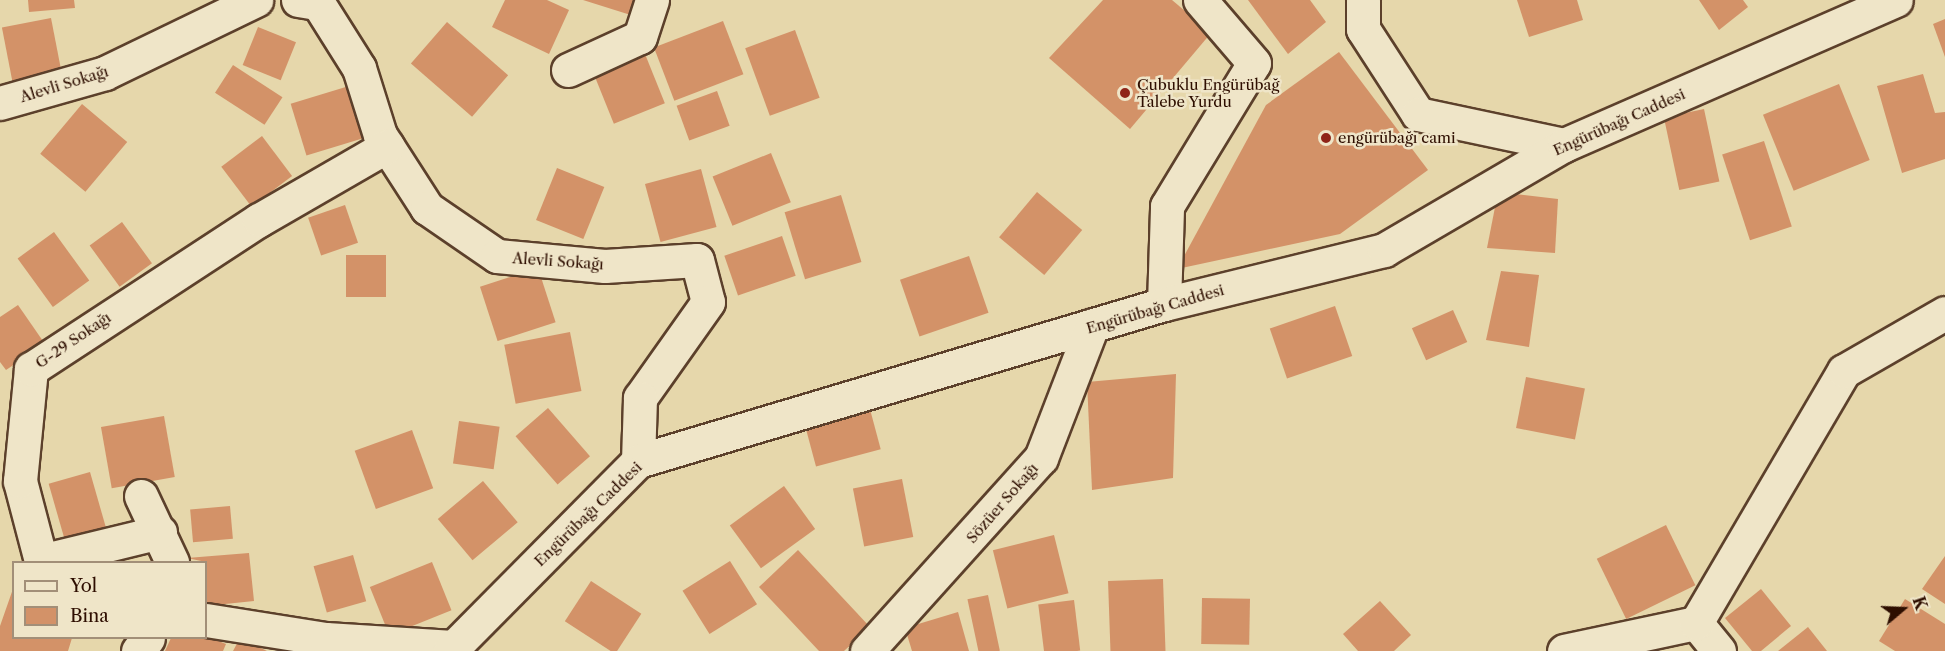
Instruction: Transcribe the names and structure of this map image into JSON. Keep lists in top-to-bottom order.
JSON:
{
  "streets": {
    "street": [
      "Alevli Sokağı",
      "Engürübağı Caddesi",
      "G-29 Sokağı",
      "Sözüer Sokağı"
    ]
  },
  "crossings": [
    ["Alevli Sokağı", "Engürübağı Caddesi"],
    ["Alevli Sokağı", "G-29 Sokağı"],
    ["Engürübağı Caddesi", "Sözüer Sokağı"]
  ],
  "places": ["Çubuklu Engürübağ Talebe Yurdu", "engürübağı cami"],
  "legend": ["Yol", "Bina"],
  "north": "right"
}
